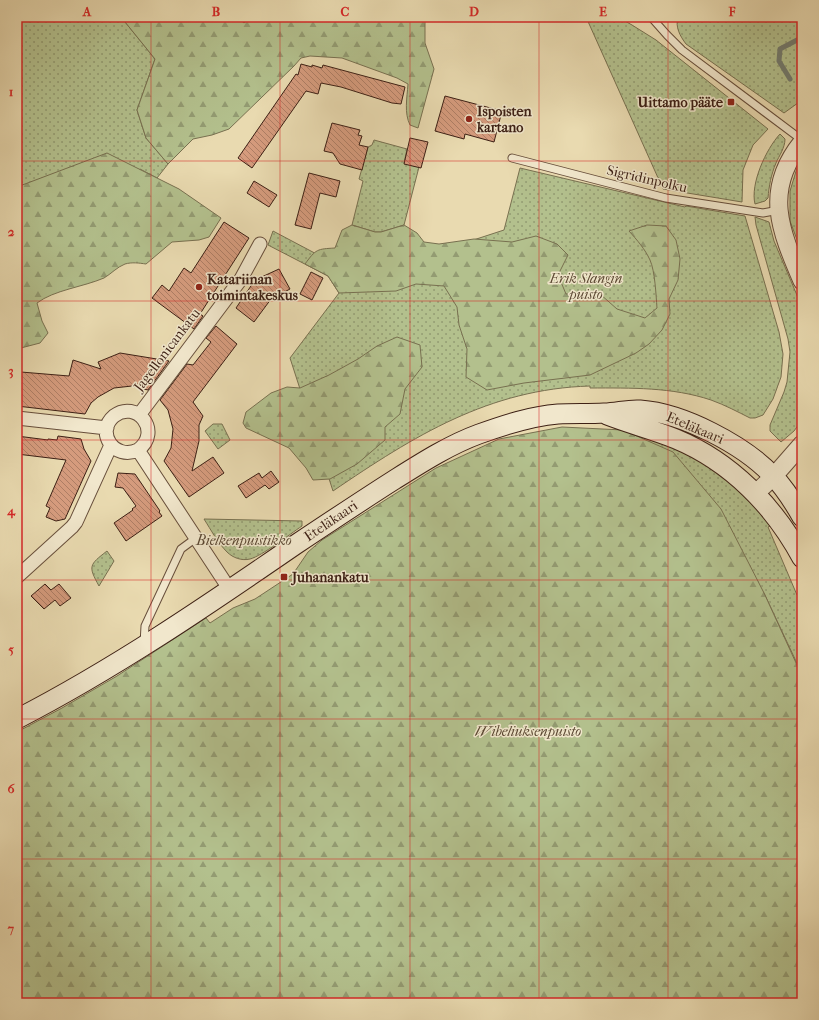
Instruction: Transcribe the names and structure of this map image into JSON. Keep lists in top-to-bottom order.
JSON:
{
  "streets": {
    "main road": ["Eteläkaari"],
    "street": ["Jagellonicankatu"],
    "lane": ["Sigridinpolku"]
  },
  "parks": ["Erik Slangin puisto", "Bielkenpuistikko", "Wibeliuksenpuisto"],
  "places": {
    "transit": ["Uittamo pääte", "Juhanankatu"],
    "other": ["Ispoisten kartano", "Katariinan toimintakeskus"]
  },
  "grid": {
    "columns": [
      "A",
      "B",
      "C",
      "D",
      "E",
      "F"
    ],
    "rows": [
      "1",
      "2",
      "3",
      "4",
      "5",
      "6",
      "7"
    ]
  }
}
